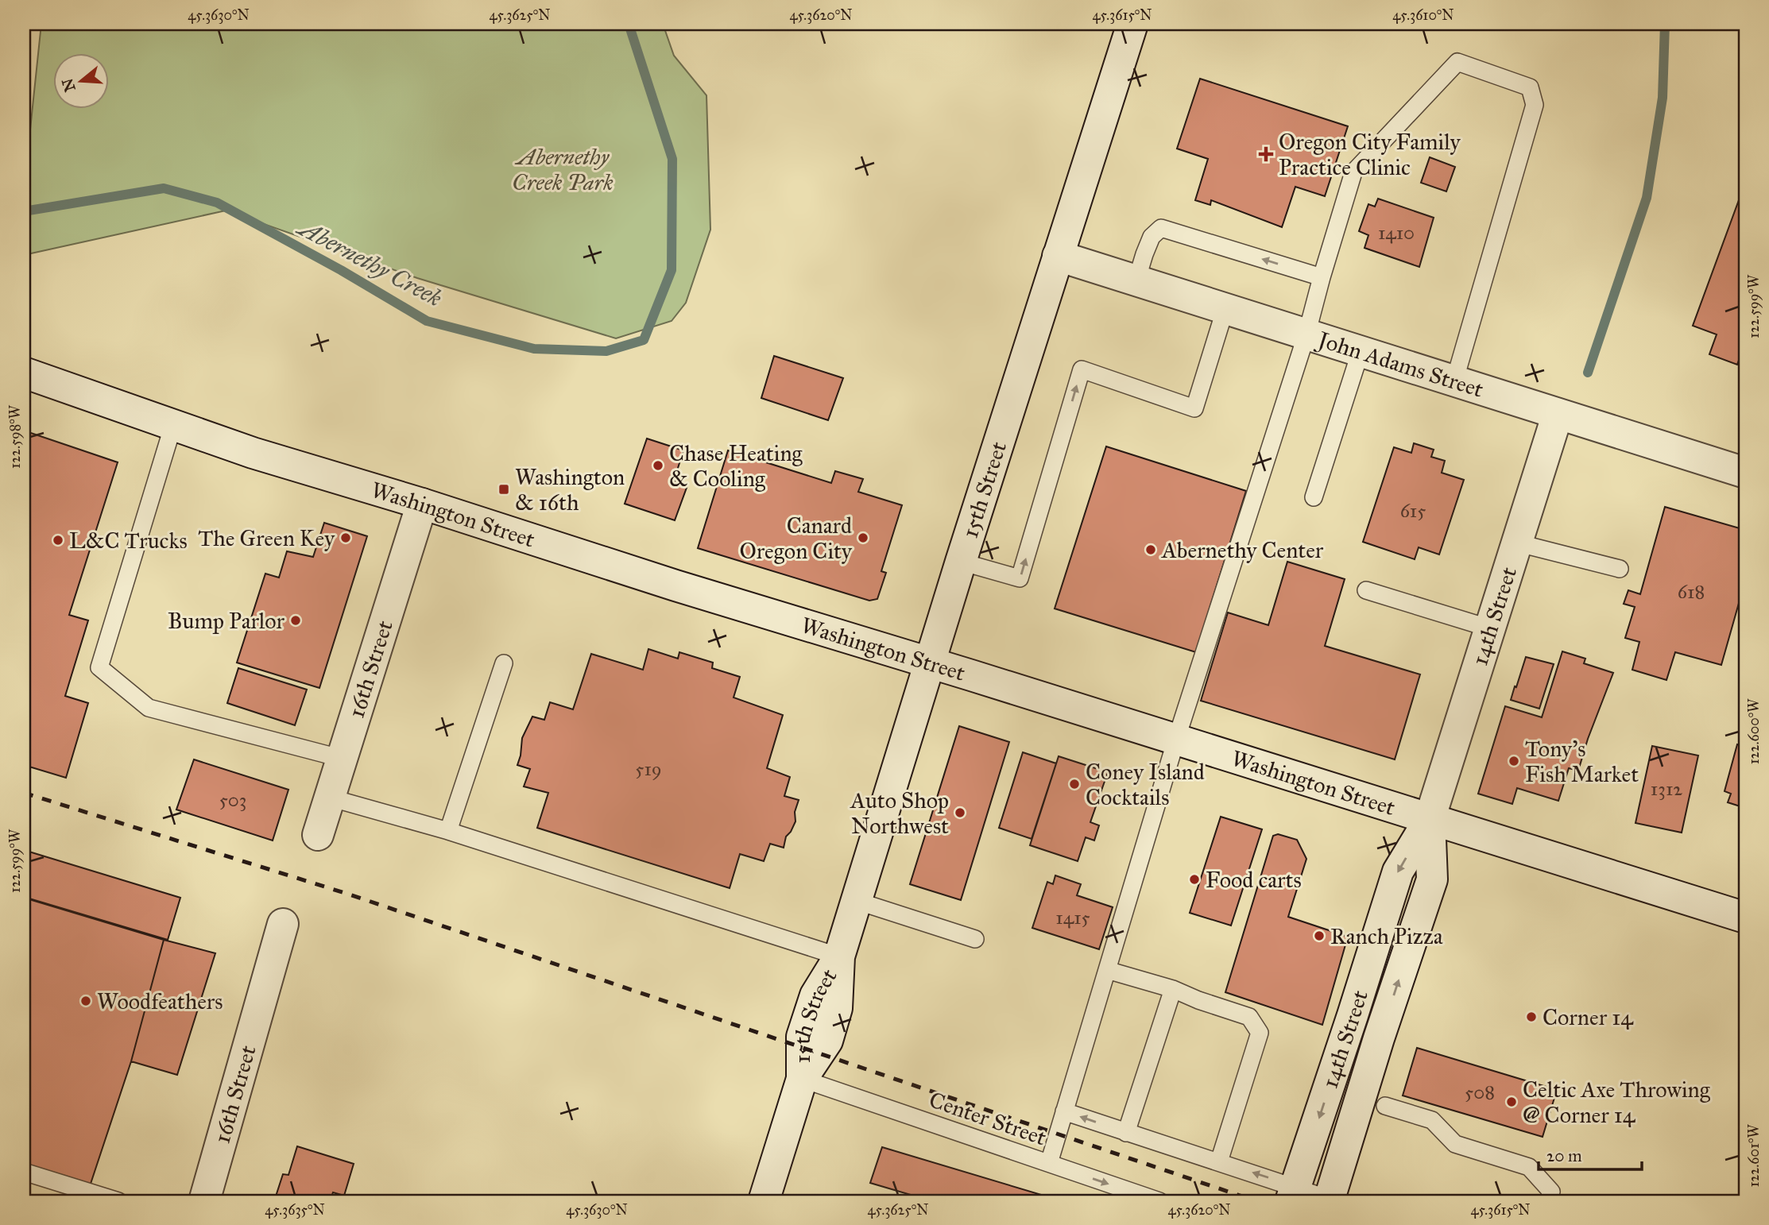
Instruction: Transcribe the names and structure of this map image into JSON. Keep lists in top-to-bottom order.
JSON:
{
  "streets": {
    "street": [
      "John Adams Street",
      "15th Street",
      "Washington Street",
      "14th Street",
      "16th Street"
    ],
    "lane": ["Center Street"]
  },
  "crossings": [
    ["John Adams Street", "15th Street"],
    ["John Adams Street", "14th Street"],
    ["15th Street", "Washington Street"],
    ["15th Street", "Center Street"],
    ["Washington Street", "14th Street"],
    ["Washington Street", "16th Street"],
    ["14th Street", "Center Street"]
  ],
  "water": ["Abernethy Creek"],
  "parks": ["Abernethy Creek Park"],
  "places": {
    "health": ["Oregon City Family Practice Clinic"],
    "other": [
      "Chase Heating & Cooling",
      "The Green Key",
      "Canard Oregon City",
      "L&C Trucks",
      "Abernethy Center",
      "Bump Parlor",
      "Tony’s Fish Market",
      "Coney Island Cocktails",
      "Auto Shop Northwest",
      "Food carts",
      "Ranch Pizza",
      "Woodfeathers",
      "Corner 14",
      "Celtic Axe Throwing @ Corner 14"
    ],
    "transit": ["Washington & 16th"]
  },
  "house_numbers": [
    "1410",
    "615",
    "618",
    "519",
    "1312",
    "503",
    "1415",
    "508"
  ],
  "scale_bar": "20 m",
  "north": "left",
  "coordinates": [
    "45.3630°N",
    "45.3625°N",
    "45.3620°N",
    "45.3615°N",
    "45.3610°N",
    "122.599°W",
    "122.598°W",
    "122.600°W",
    "122.601°W",
    "45.3635°N"
  ]
}
